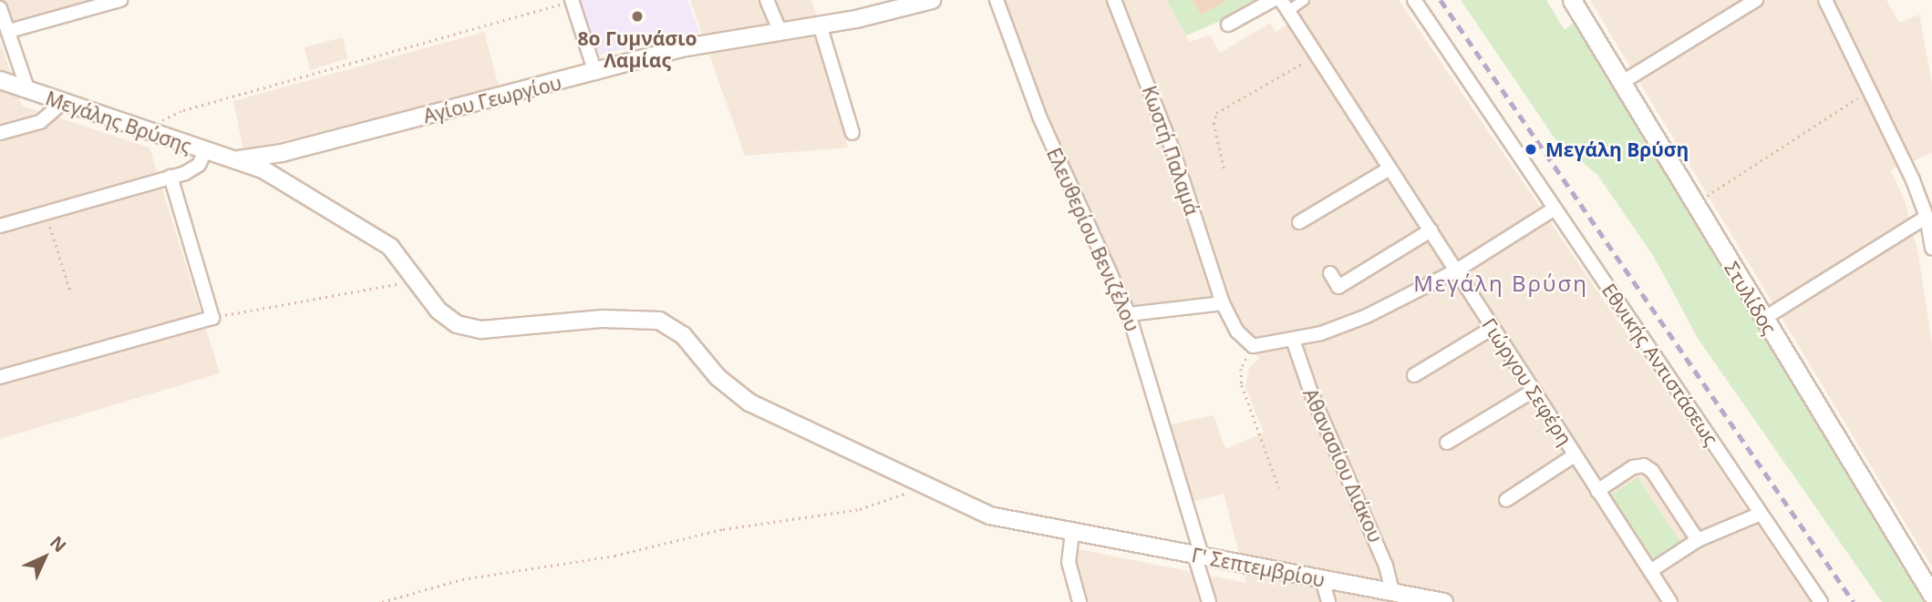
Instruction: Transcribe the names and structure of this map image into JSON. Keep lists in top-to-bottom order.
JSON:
{
  "streets": {
    "main road": ["Στυλίδος"],
    "street": [
      "Αγίου Γεωργίου",
      "Μεγάλης Βρύσης",
      "Κωστή Παλαμά",
      "Ελευθερίου Βενιζέλου",
      "Εθνικής Αντιστάσεως",
      "Γιώργου Σεφέρη",
      "Αθανασίου Διάκου",
      "Γ' Σεπτεμβρίου"
    ]
  },
  "crossings": [
    ["Αγίου Γεωργίου", "Μεγάλης Βρύσης"],
    ["Αγίου Γεωργίου", "Γ' Σεπτεμβρίου"],
    ["Μεγάλης Βρύσης", "Γ' Σεπτεμβρίου"],
    ["Ελευθερίου Βενιζέλου", "Γ' Σεπτεμβρίου"],
    ["Αθανασίου Διάκου", "Γ' Σεπτεμβρίου"]
  ],
  "districts": ["Μεγάλη Βρύση"],
  "places": ["8ο Γυμνάσιο Λαμίας", "Μεγάλη Βρύση"],
  "north": "top right"
}
